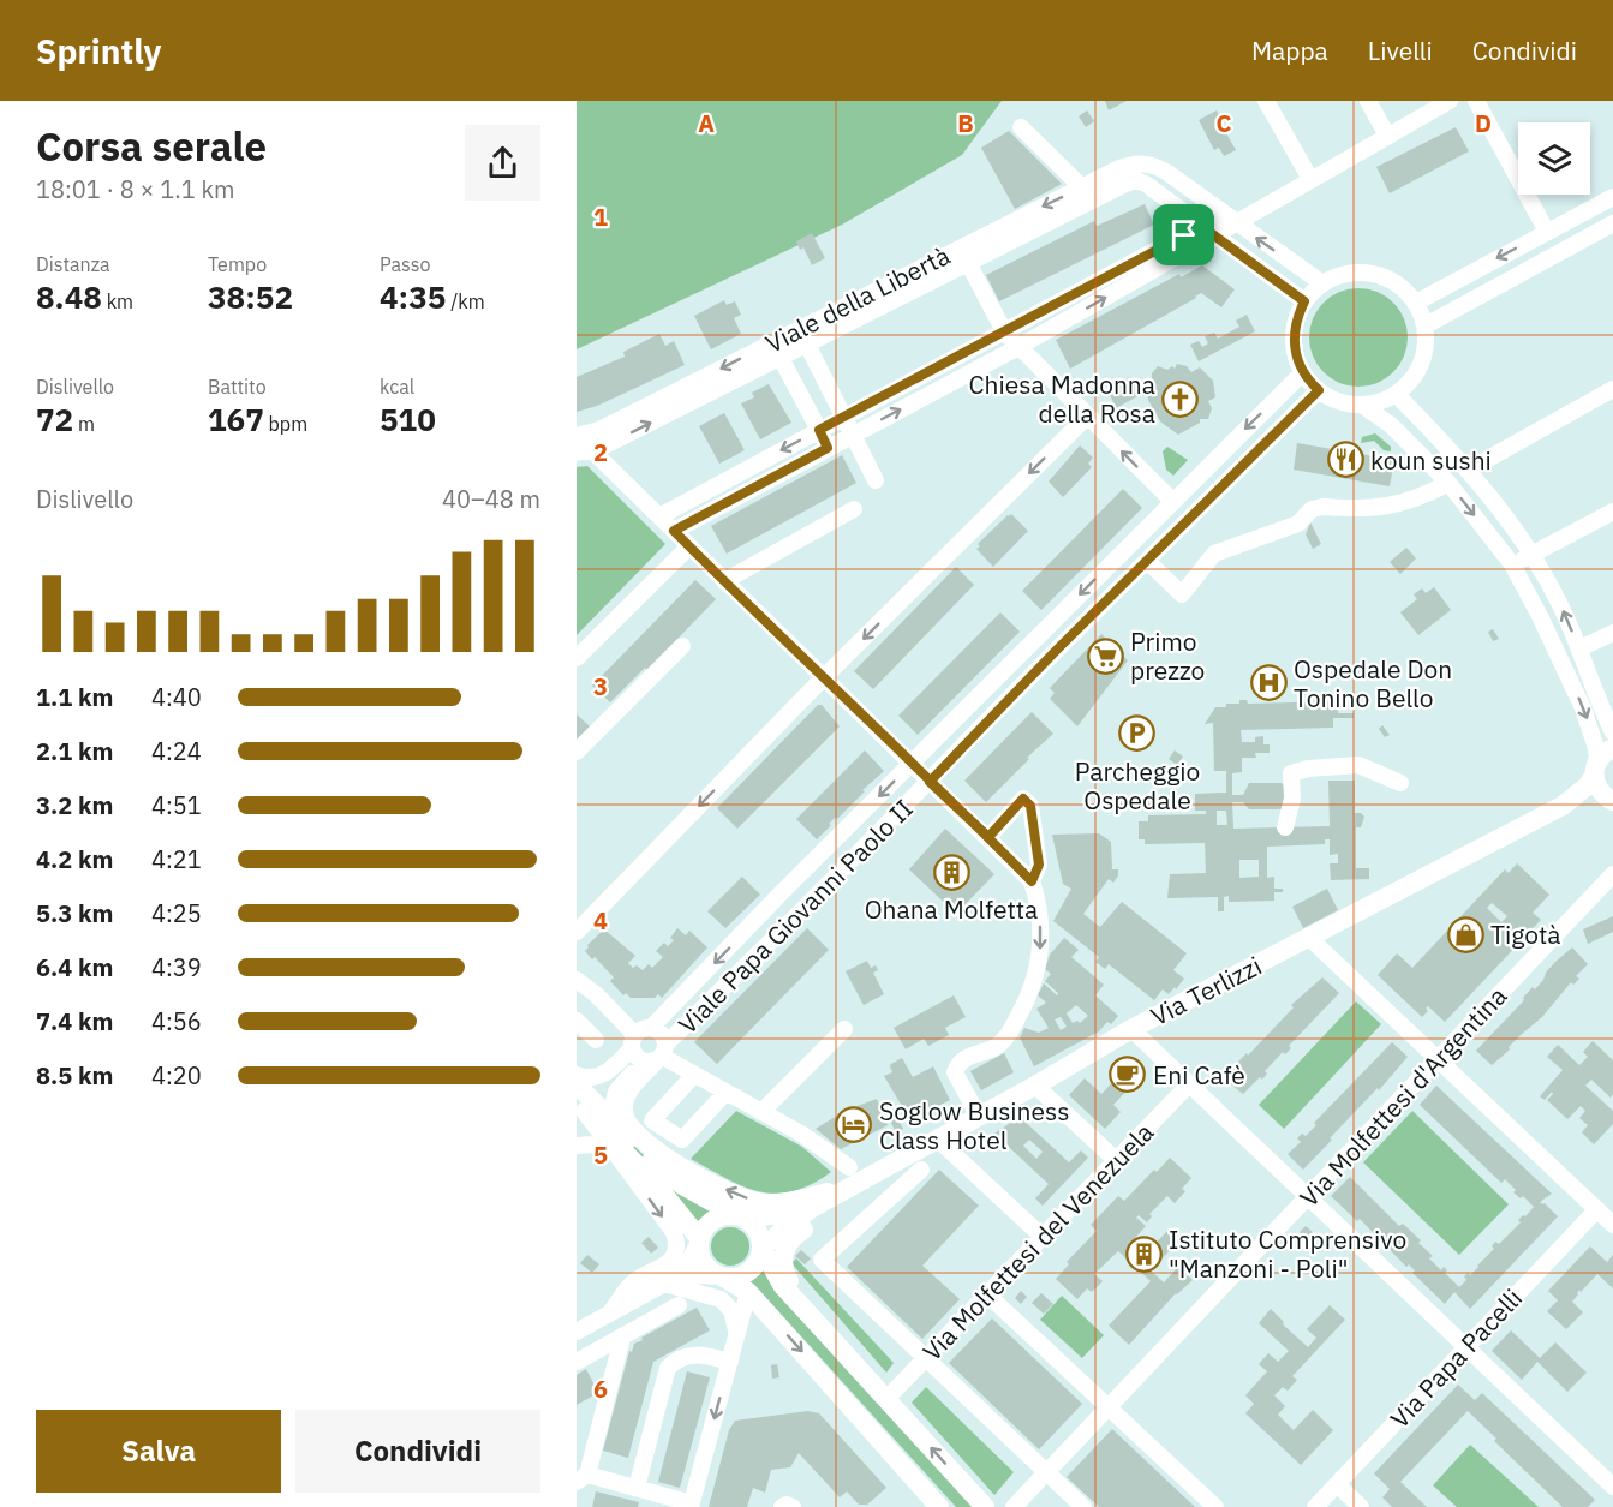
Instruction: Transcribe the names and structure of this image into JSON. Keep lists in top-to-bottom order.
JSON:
{
  "streets": {
    "main road": ["Via Terlizzi"],
    "street": [
      "Viale della Libertà",
      "Viale Papa Giovanni Paolo II",
      "Via Molfettesi d'Argentina",
      "Via Molfettesi del Venezuela",
      "Via Papa Pacelli"
    ]
  },
  "crossings": [
    ["Viale Papa Giovanni Paolo II", "Via Terlizzi"]
  ],
  "places": {
    "church": ["Chiesa Madonna della Rosa"],
    "restaurant": ["koun sushi"],
    "supermarket": ["Primo prezzo"],
    "hospital": ["Ospedale Don Tonino Bello"],
    "parking": ["Parcheggio Ospedale"],
    "building": ["Ohana Molfetta", "Istituto Comprensivo \"Manzoni - Poli\""],
    "shop": ["Tigotà"],
    "cafe": ["Eni Cafè"],
    "hotel": ["Soglow Business Class Hotel"]
  },
  "page": {
    "header": "Sprintly",
    "nav": ["Mappa", "Livelli", "Condividi"],
    "heading": ["Corsa serale", "18:01 · 8 × 1.1 km"],
    "stats": [
      ["Distanza", "8.48 km"],
      ["Tempo", "38:52"],
      ["Passo", "4:35 /km"],
      ["Dislivello", "72 m"],
      ["Battito", "167 bpm"],
      ["kcal", "510"]
    ],
    "chart": ["Dislivello", "40–48 m"],
    "list": [
      {
        "name": "1.1 km",
        "note": "4:40"
      },
      {
        "name": "2.1 km",
        "note": "4:24"
      },
      {
        "name": "3.2 km",
        "note": "4:51"
      },
      {
        "name": "4.2 km",
        "note": "4:21"
      },
      {
        "name": "5.3 km",
        "note": "4:25"
      },
      {
        "name": "6.4 km",
        "note": "4:39"
      },
      {
        "name": "7.4 km",
        "note": "4:56"
      },
      {
        "name": "8.5 km",
        "note": "4:20"
      }
    ],
    "buttons": ["Salva", "Condividi"]
  },
  "grid": {
    "columns": [
      "A",
      "B",
      "C",
      "D"
    ],
    "rows": [
      "1",
      "2",
      "3",
      "4",
      "5",
      "6"
    ]
  }
}
